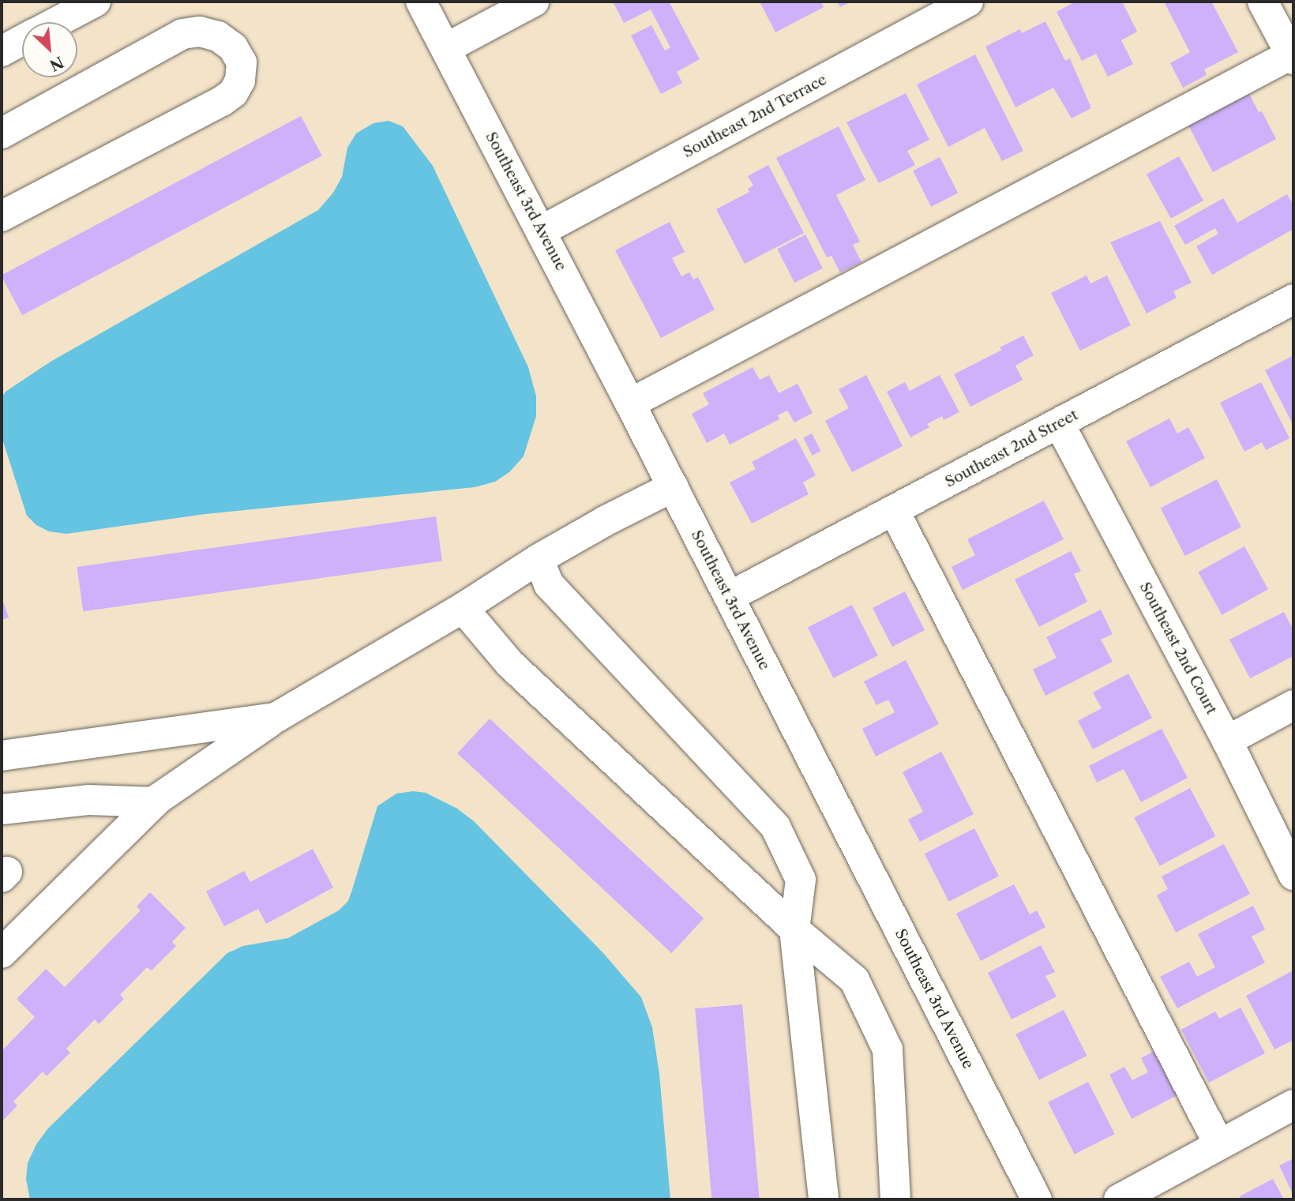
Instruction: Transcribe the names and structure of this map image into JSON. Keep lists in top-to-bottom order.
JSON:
{
  "streets": {
    "street": [
      "Southeast 2nd Terrace",
      "Southeast 3rd Avenue",
      "Southeast 2nd Street",
      "Southeast 2nd Court"
    ]
  },
  "crossings": [
    ["Southeast 2nd Terrace", "Southeast 3rd Avenue"],
    ["Southeast 3rd Avenue", "Southeast 2nd Street"],
    ["Southeast 2nd Street", "Southeast 2nd Court"]
  ],
  "north": "bottom right"
}
